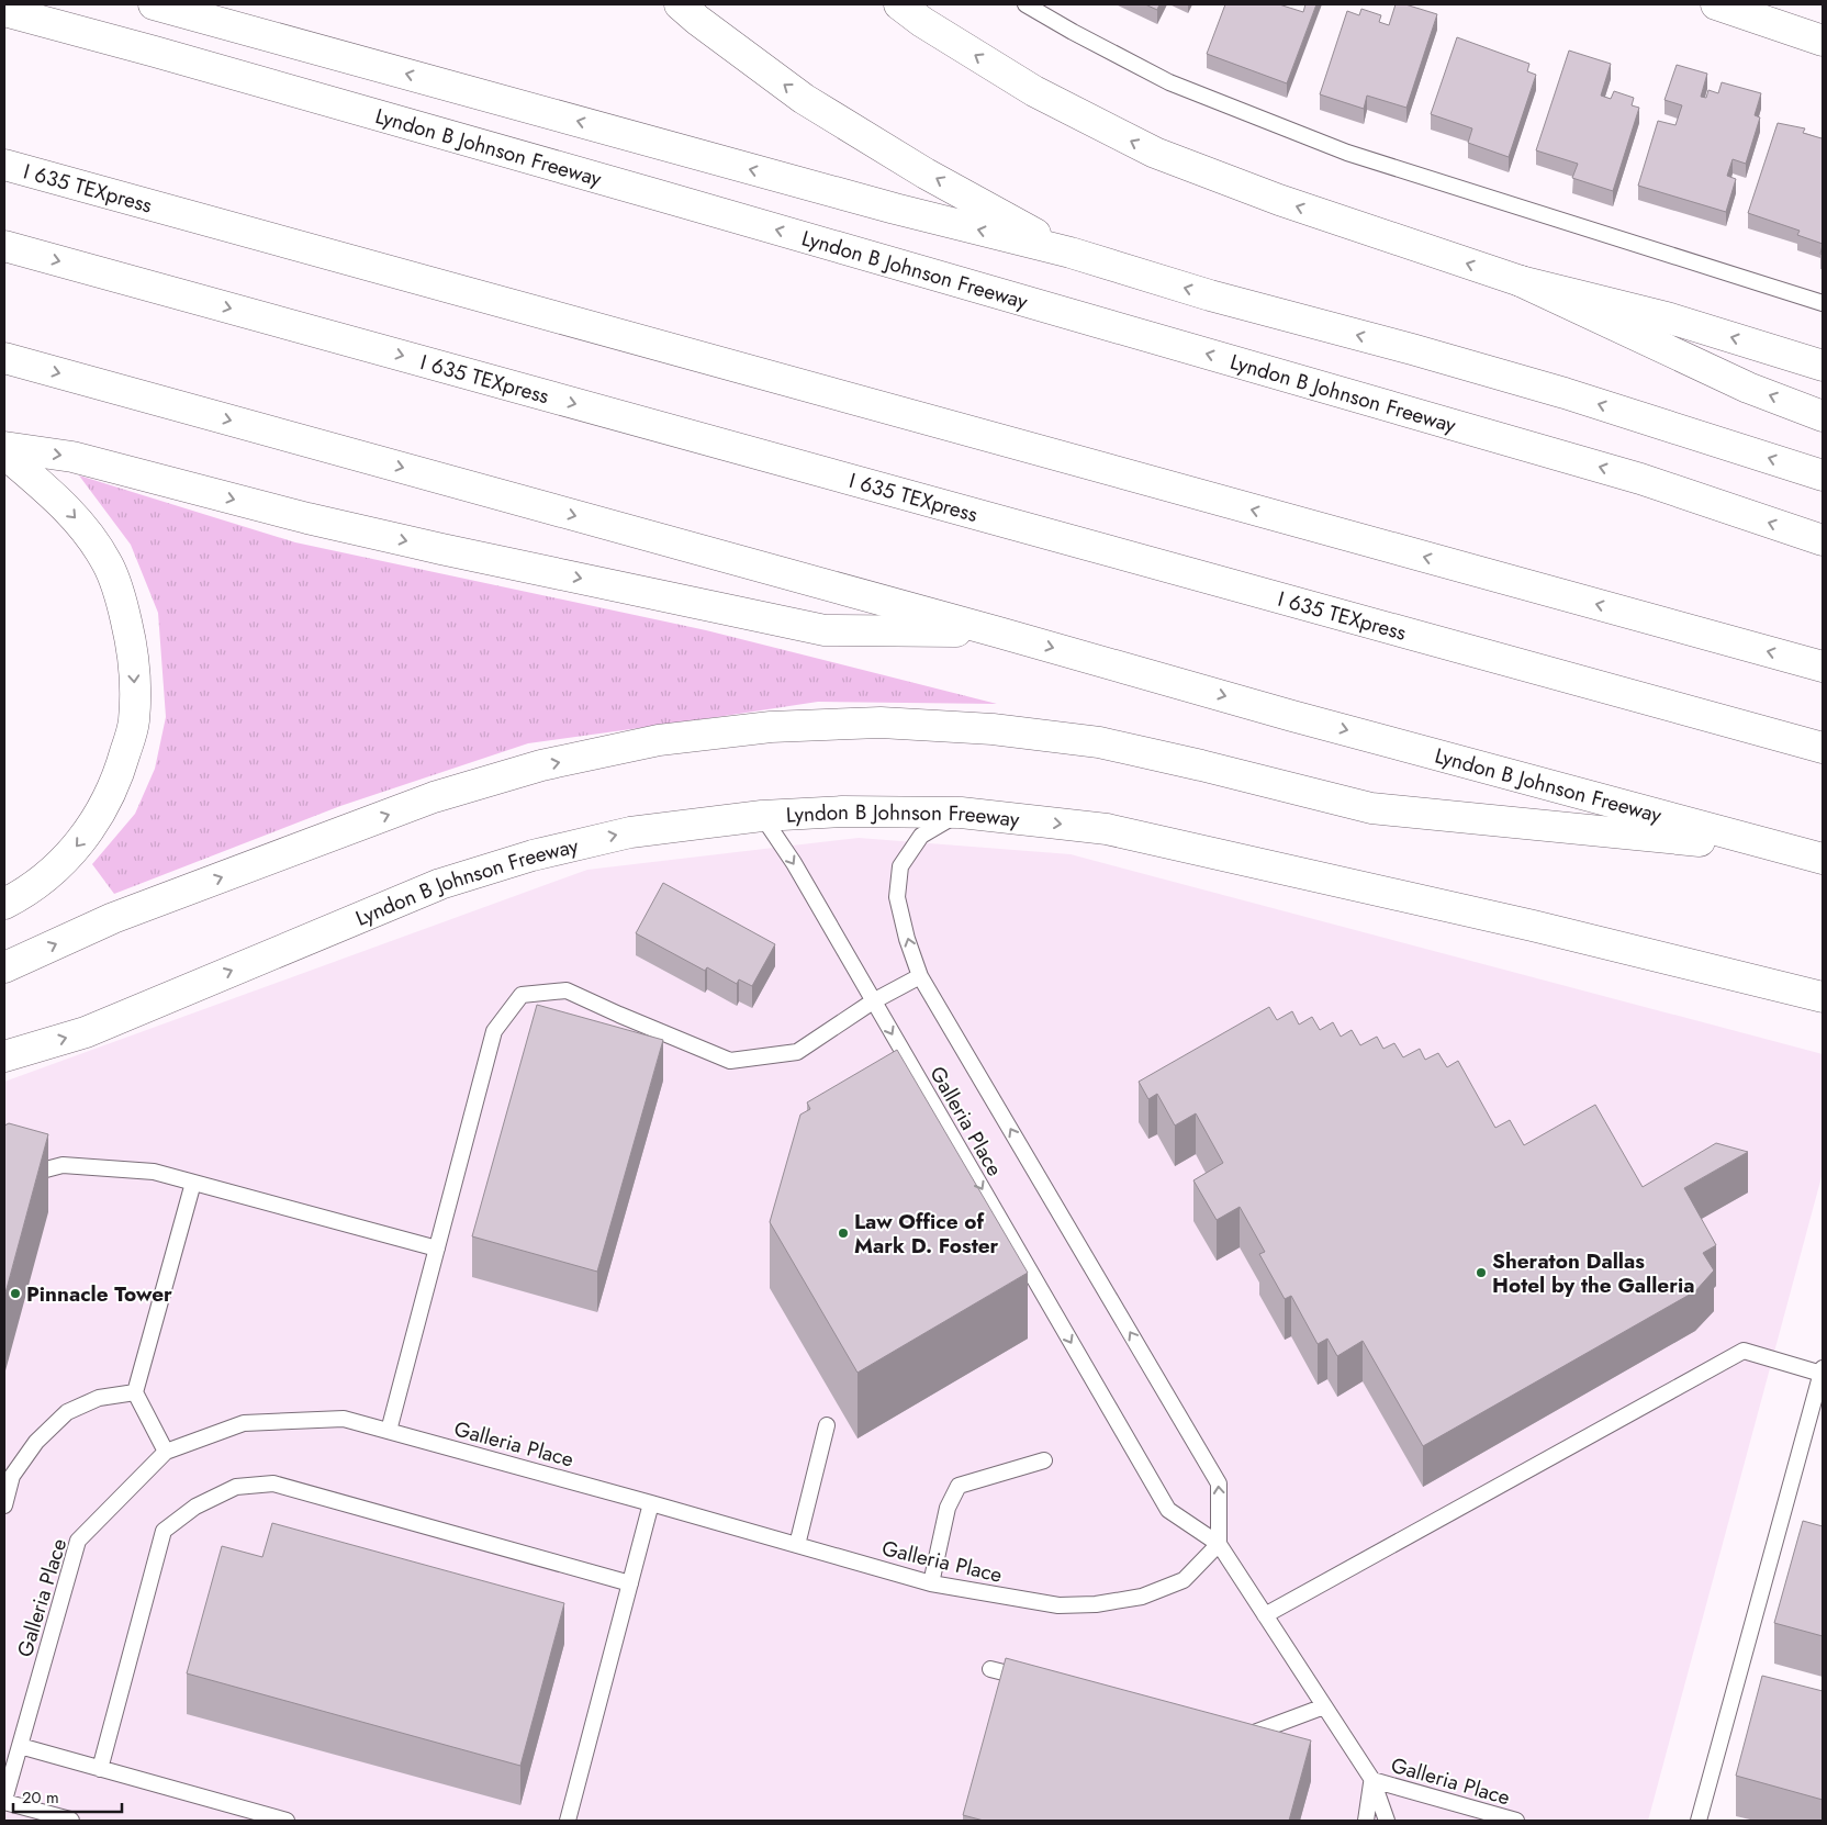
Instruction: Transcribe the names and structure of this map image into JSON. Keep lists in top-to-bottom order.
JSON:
{
  "streets": {
    "main road": ["Lyndon B Johnson Freeway", "I 635 TEXpress"],
    "lane": ["Galleria Place"]
  },
  "crossings": [
    ["Lyndon B Johnson Freeway", "Galleria Place"]
  ],
  "places": ["Law Office of Mark D. Foster", "Sheraton Dallas Hotel by the Galleria", "Pinnacle Tower"],
  "scale_bar": "20 m"
}
